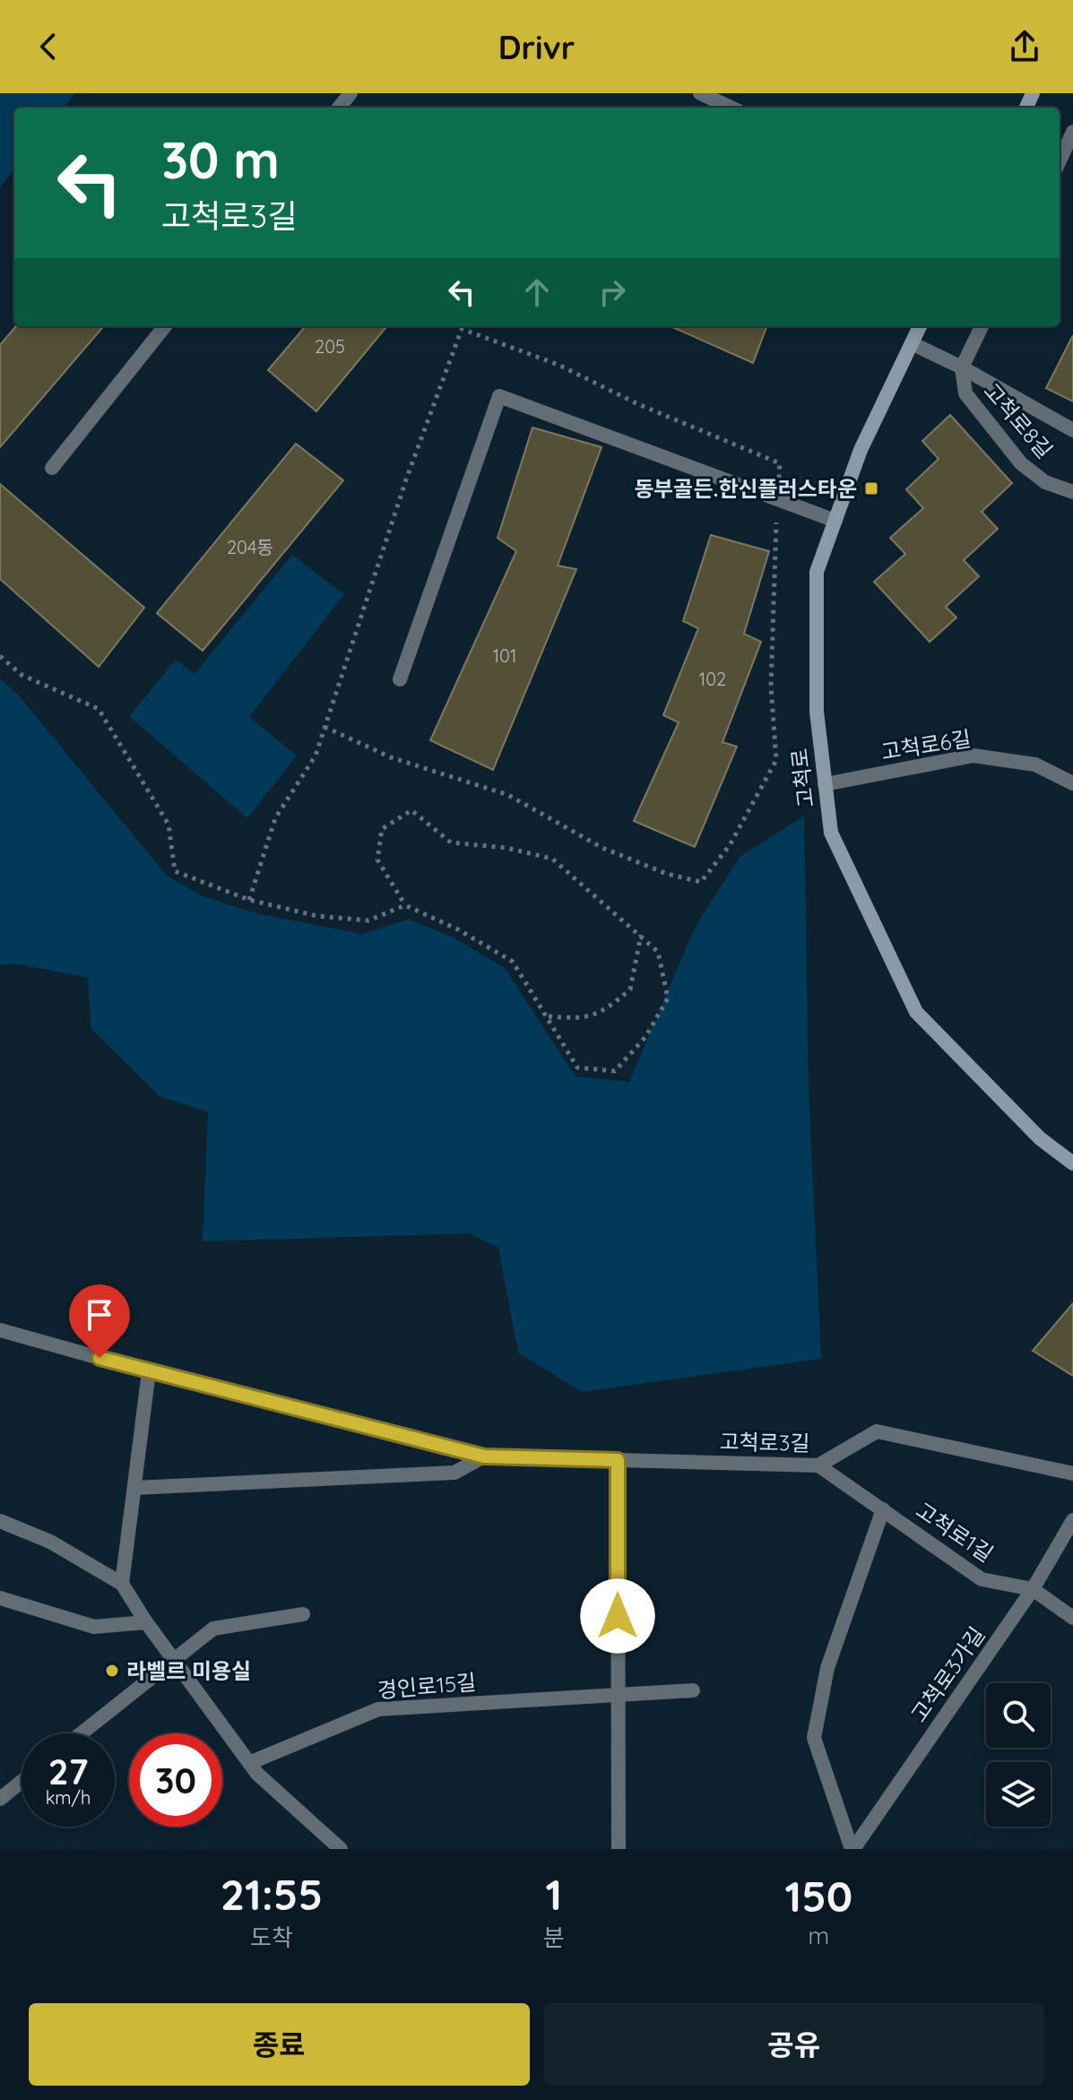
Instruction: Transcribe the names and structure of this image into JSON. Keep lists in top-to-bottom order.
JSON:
{
  "streets": {
    "main road": ["고척로"],
    "street": [
      "고척로8길",
      "고척로6길",
      "고척로3길",
      "고척로1길",
      "고척로3가길",
      "경인로15길"
    ]
  },
  "crossings": [
    ["고척로8길", "고척로"],
    ["고척로6길", "고척로"],
    ["고척로3길", "고척로1길"],
    ["고척로1길", "고척로3가길"]
  ],
  "places": {
    "transit": ["동부골든.한신플러스타운"],
    "other": ["라벨르 미용실"]
  },
  "house_numbers": [
    "205",
    "204동",
    "101",
    "102"
  ],
  "page": {
    "header": "Drivr",
    "turn": ["30 m", "고척로3길"],
    "speed": "27 km/h",
    "limit": "30",
    "eta": [
      "21:55",
      "도착",
      "1",
      "분",
      "150",
      "m"
    ],
    "buttons": ["종료", "공유"]
  }
}
